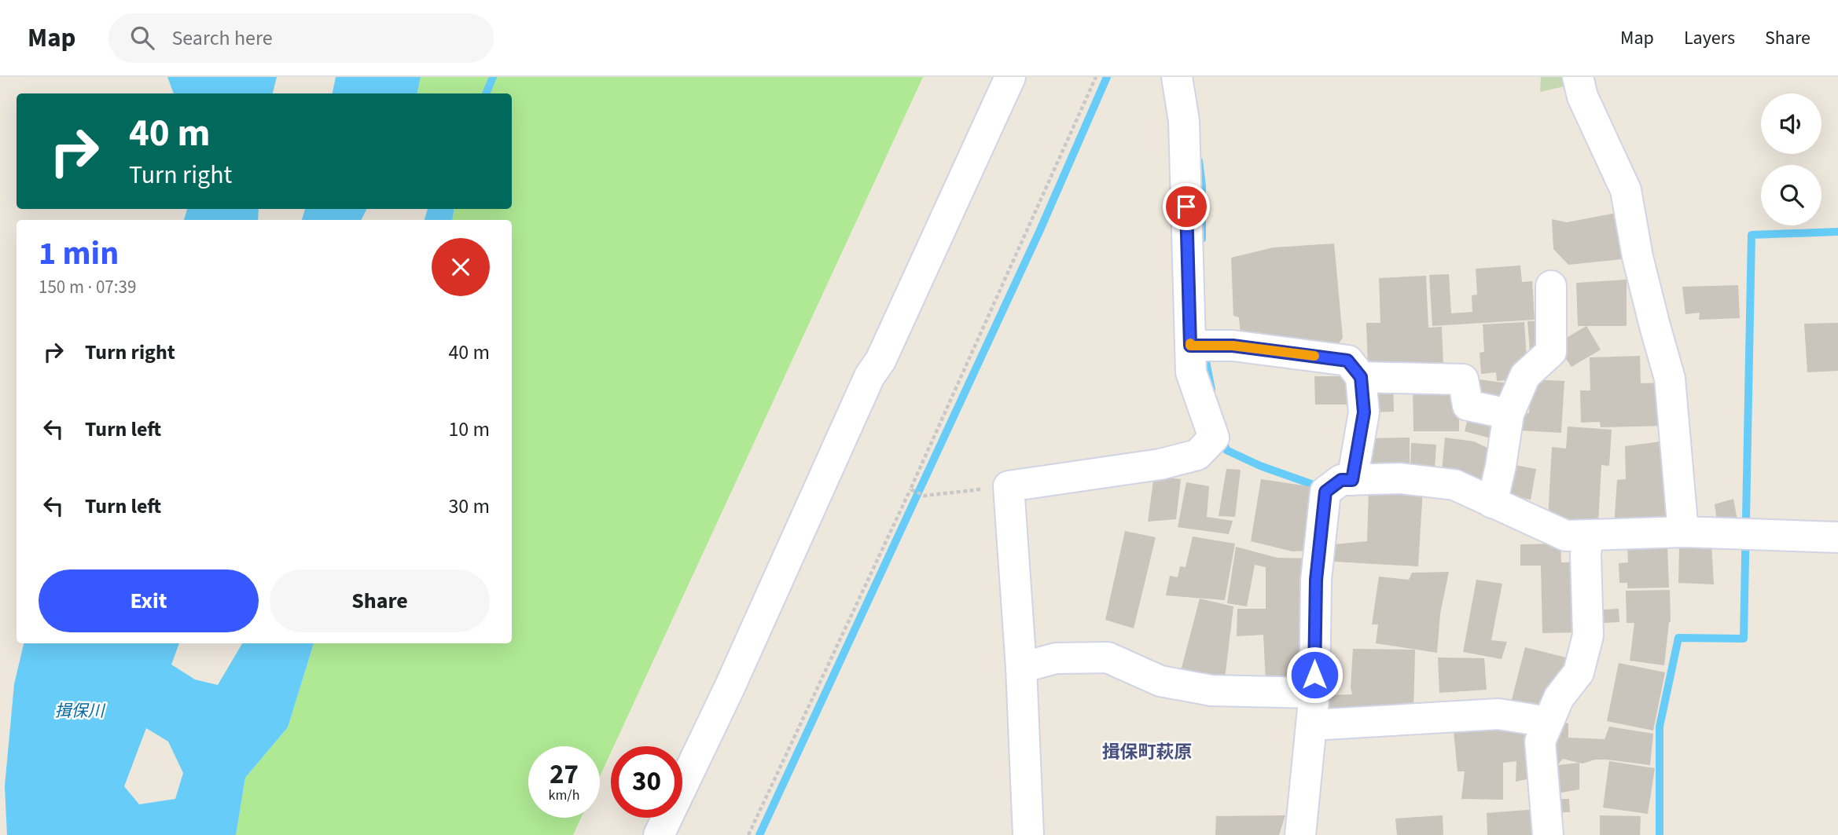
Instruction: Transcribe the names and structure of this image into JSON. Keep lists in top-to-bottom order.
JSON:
{
  "districts": ["揖保町萩原"],
  "water": ["揖保川"],
  "page": {
    "header": "Map",
    "search": "Search here",
    "nav": ["Map", "Layers", "Share"],
    "turn": ["40 m", "Turn right"],
    "heading": ["1 min", "150 m · 07:39"],
    "list": [
      {
        "name": "Turn right",
        "value": "40 m"
      },
      {
        "name": "Turn left",
        "value": "10 m"
      },
      {
        "name": "Turn left",
        "value": "30 m"
      }
    ],
    "buttons": ["Exit", "Share"],
    "speed": "27 km/h",
    "limit": "30"
  }
}
